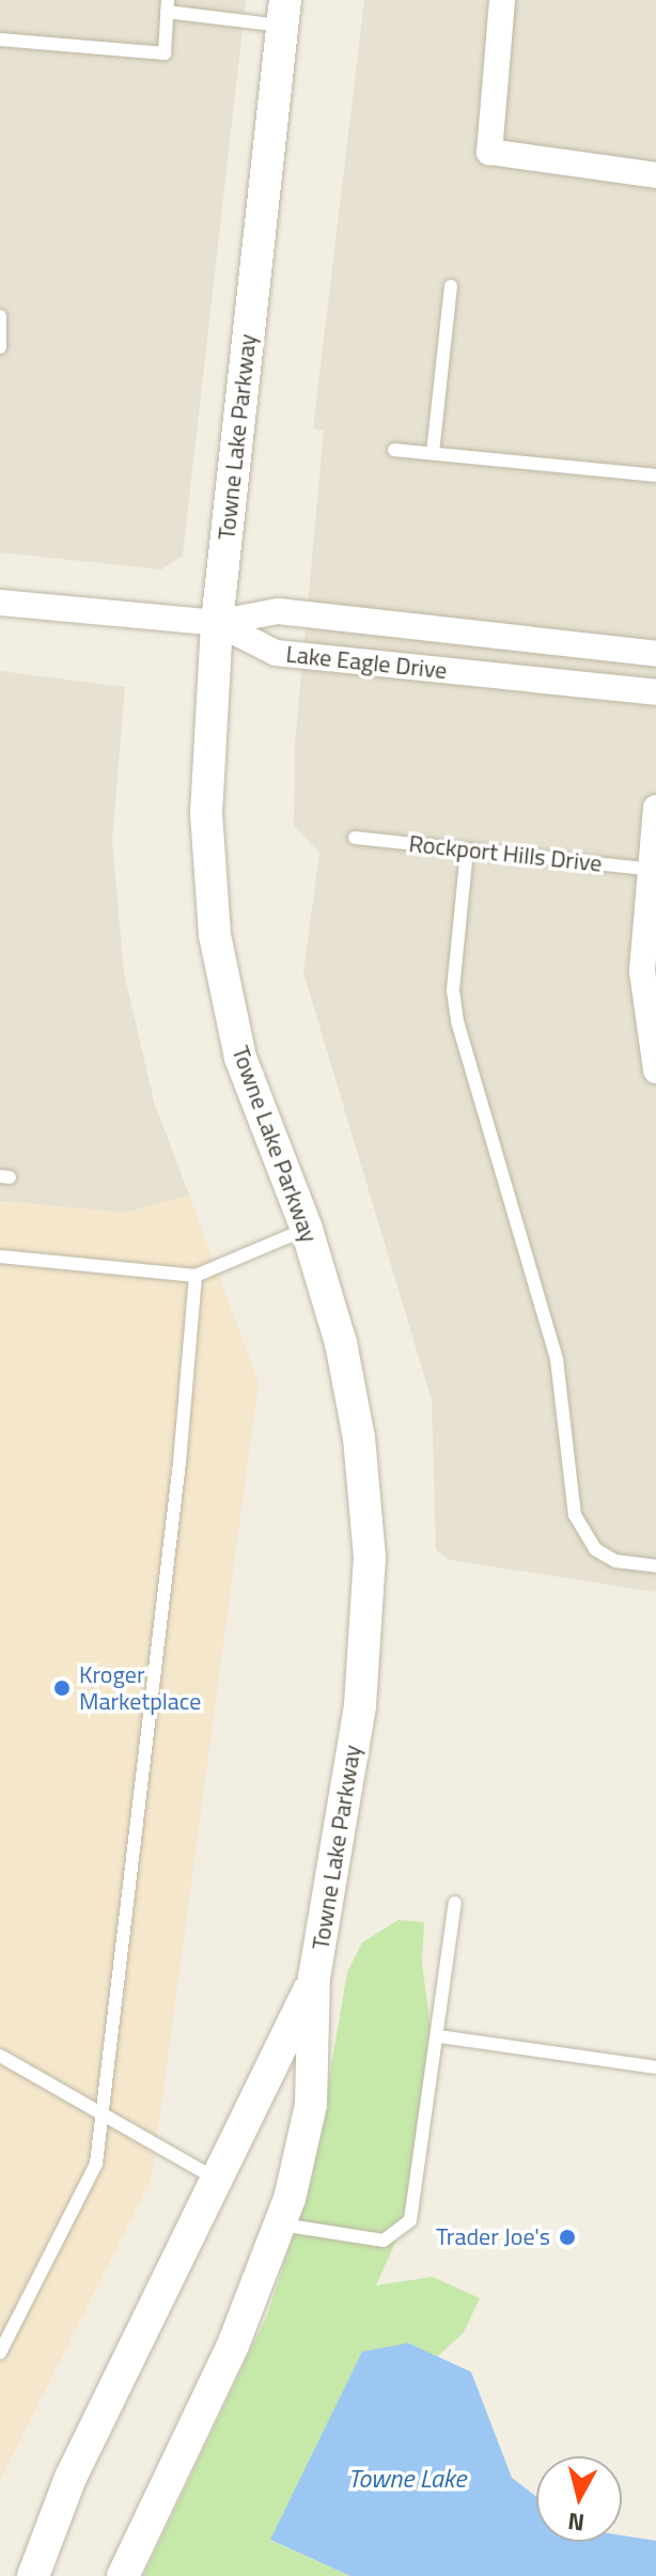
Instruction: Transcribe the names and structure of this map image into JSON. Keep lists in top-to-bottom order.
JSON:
{
  "streets": {
    "street": ["Towne Lake Parkway", "Lake Eagle Drive"],
    "lane": ["Rockport Hills Drive"]
  },
  "crossings": [
    ["Towne Lake Parkway", "Lake Eagle Drive"]
  ],
  "water": ["Towne Lake"],
  "places": ["Kroger Marketplace", "Trader Joe's"],
  "north": "bottom"
}
